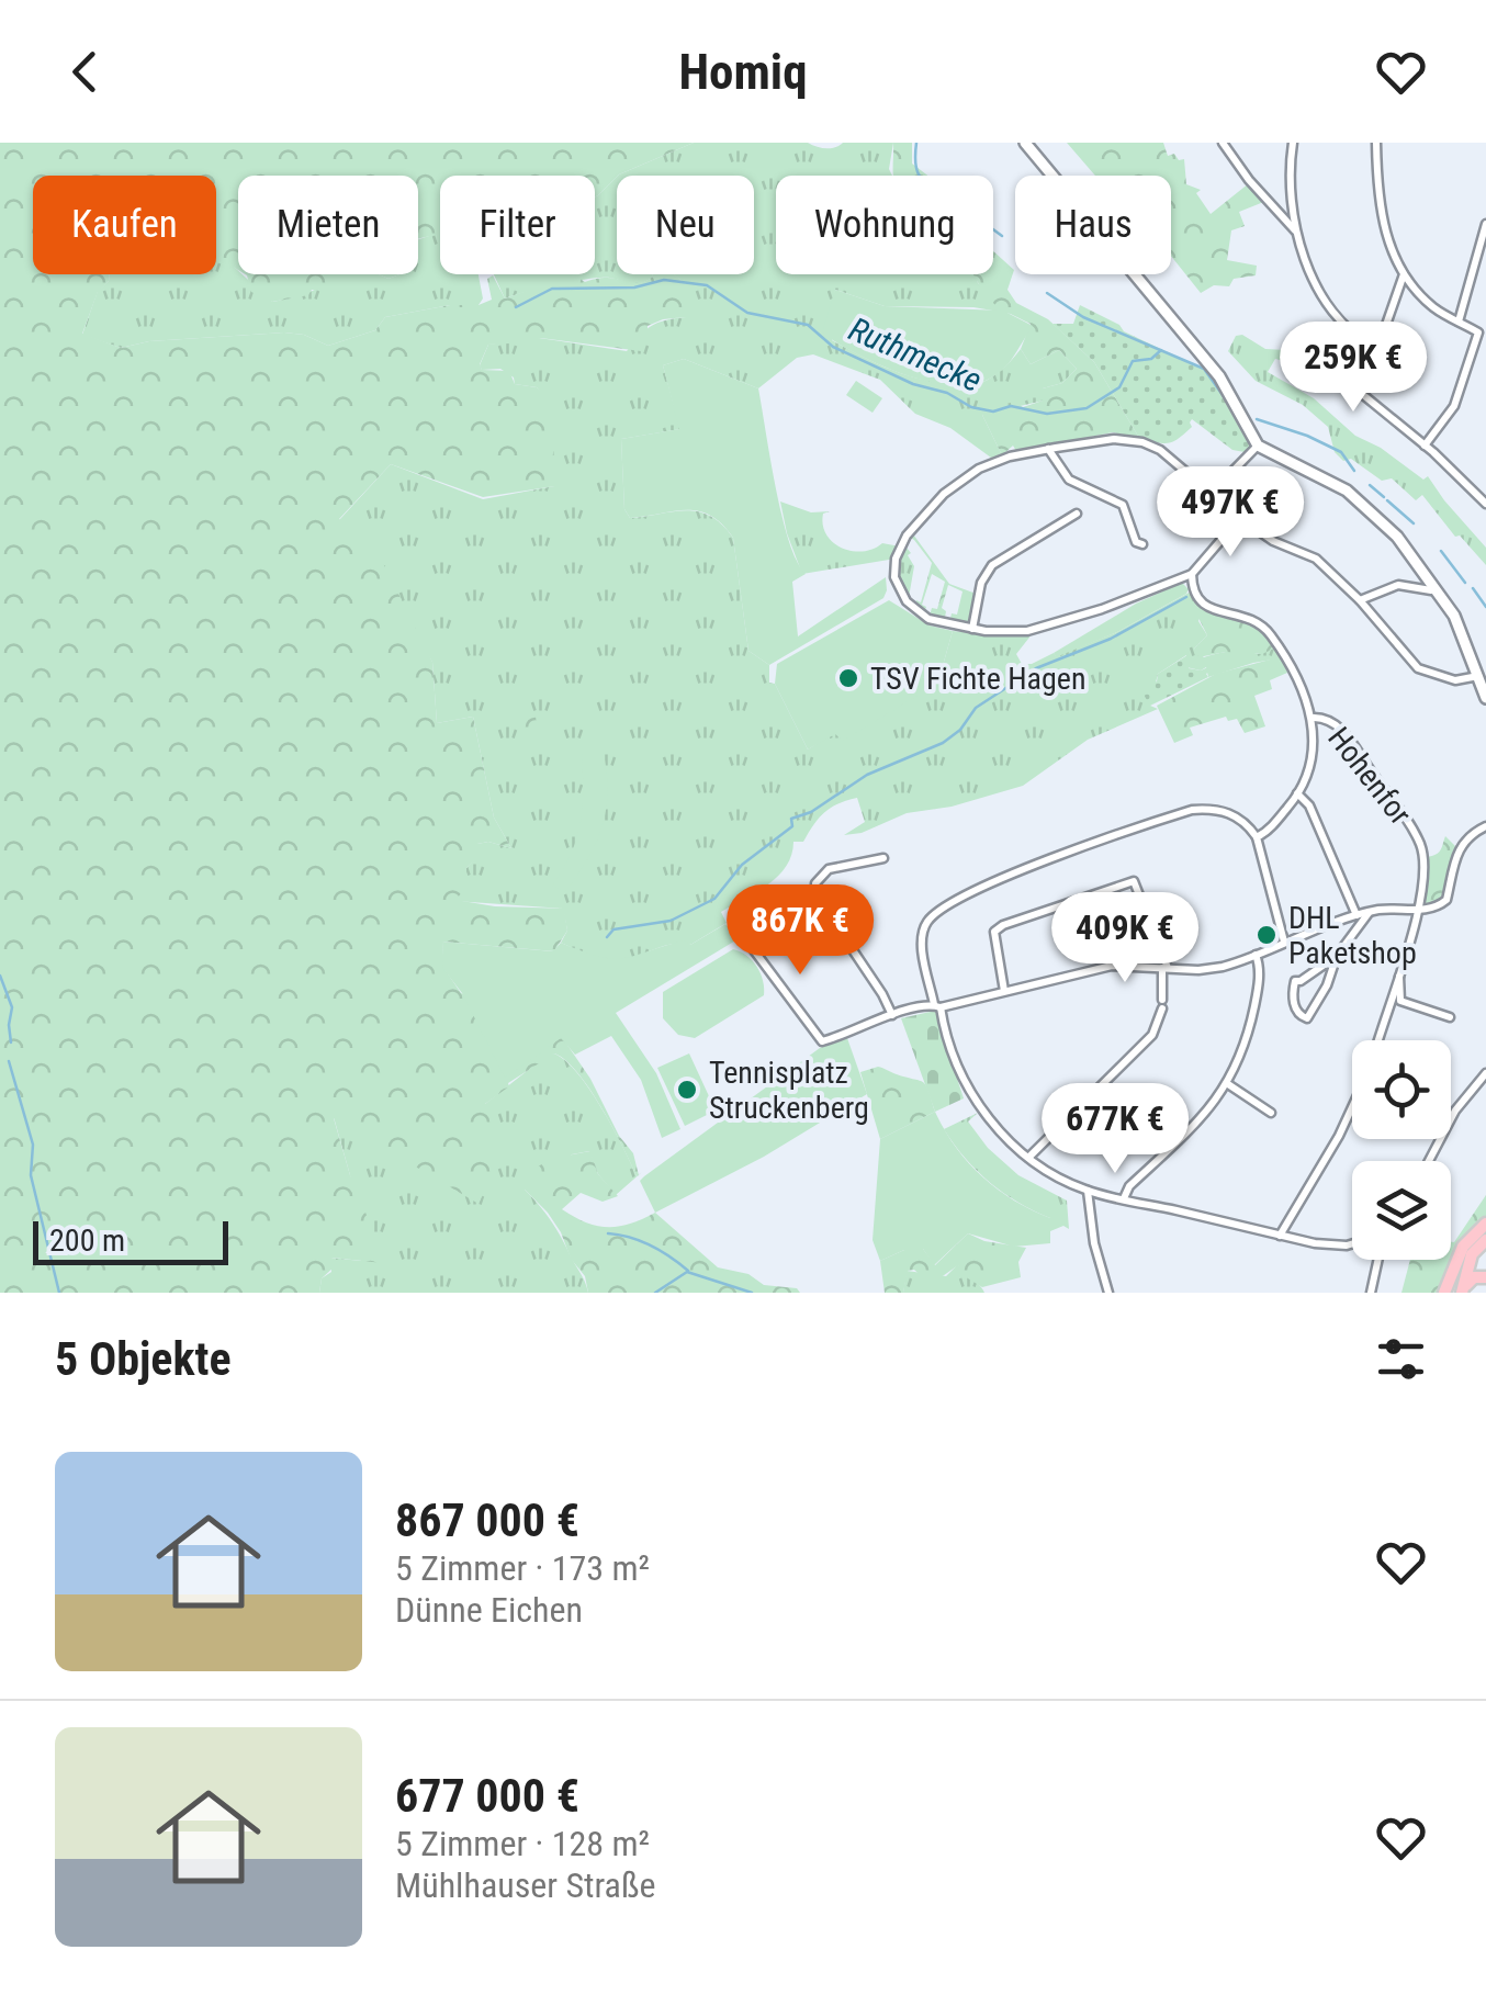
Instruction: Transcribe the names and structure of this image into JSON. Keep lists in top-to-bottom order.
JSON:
{
  "streets": {
    "street": ["Hohenfor"]
  },
  "water": ["Ruthmecke"],
  "places": ["TSV Fichte Hagen", "DHL Paketshop", "Tennisplatz Struckenberg"],
  "scale_bar": "200 m",
  "page": {
    "header": "Homiq",
    "chip": [
      "Kaufen",
      "Mieten",
      "Filter",
      "Neu",
      "Wohnung",
      "Haus"
    ],
    "price": [
      "259K €",
      "497K €",
      "867K €",
      "409K €",
      "677K €"
    ],
    "scale": "200 m",
    "heading": "5 Objekte",
    "list": [
      {
        "name": "867 000 €",
        "note": "5 Zimmer · 173 m² · Dünne Eichen"
      },
      {
        "name": "677 000 €",
        "note": "5 Zimmer · 128 m² · Mühlhauser Straße"
      }
    ]
  }
}
